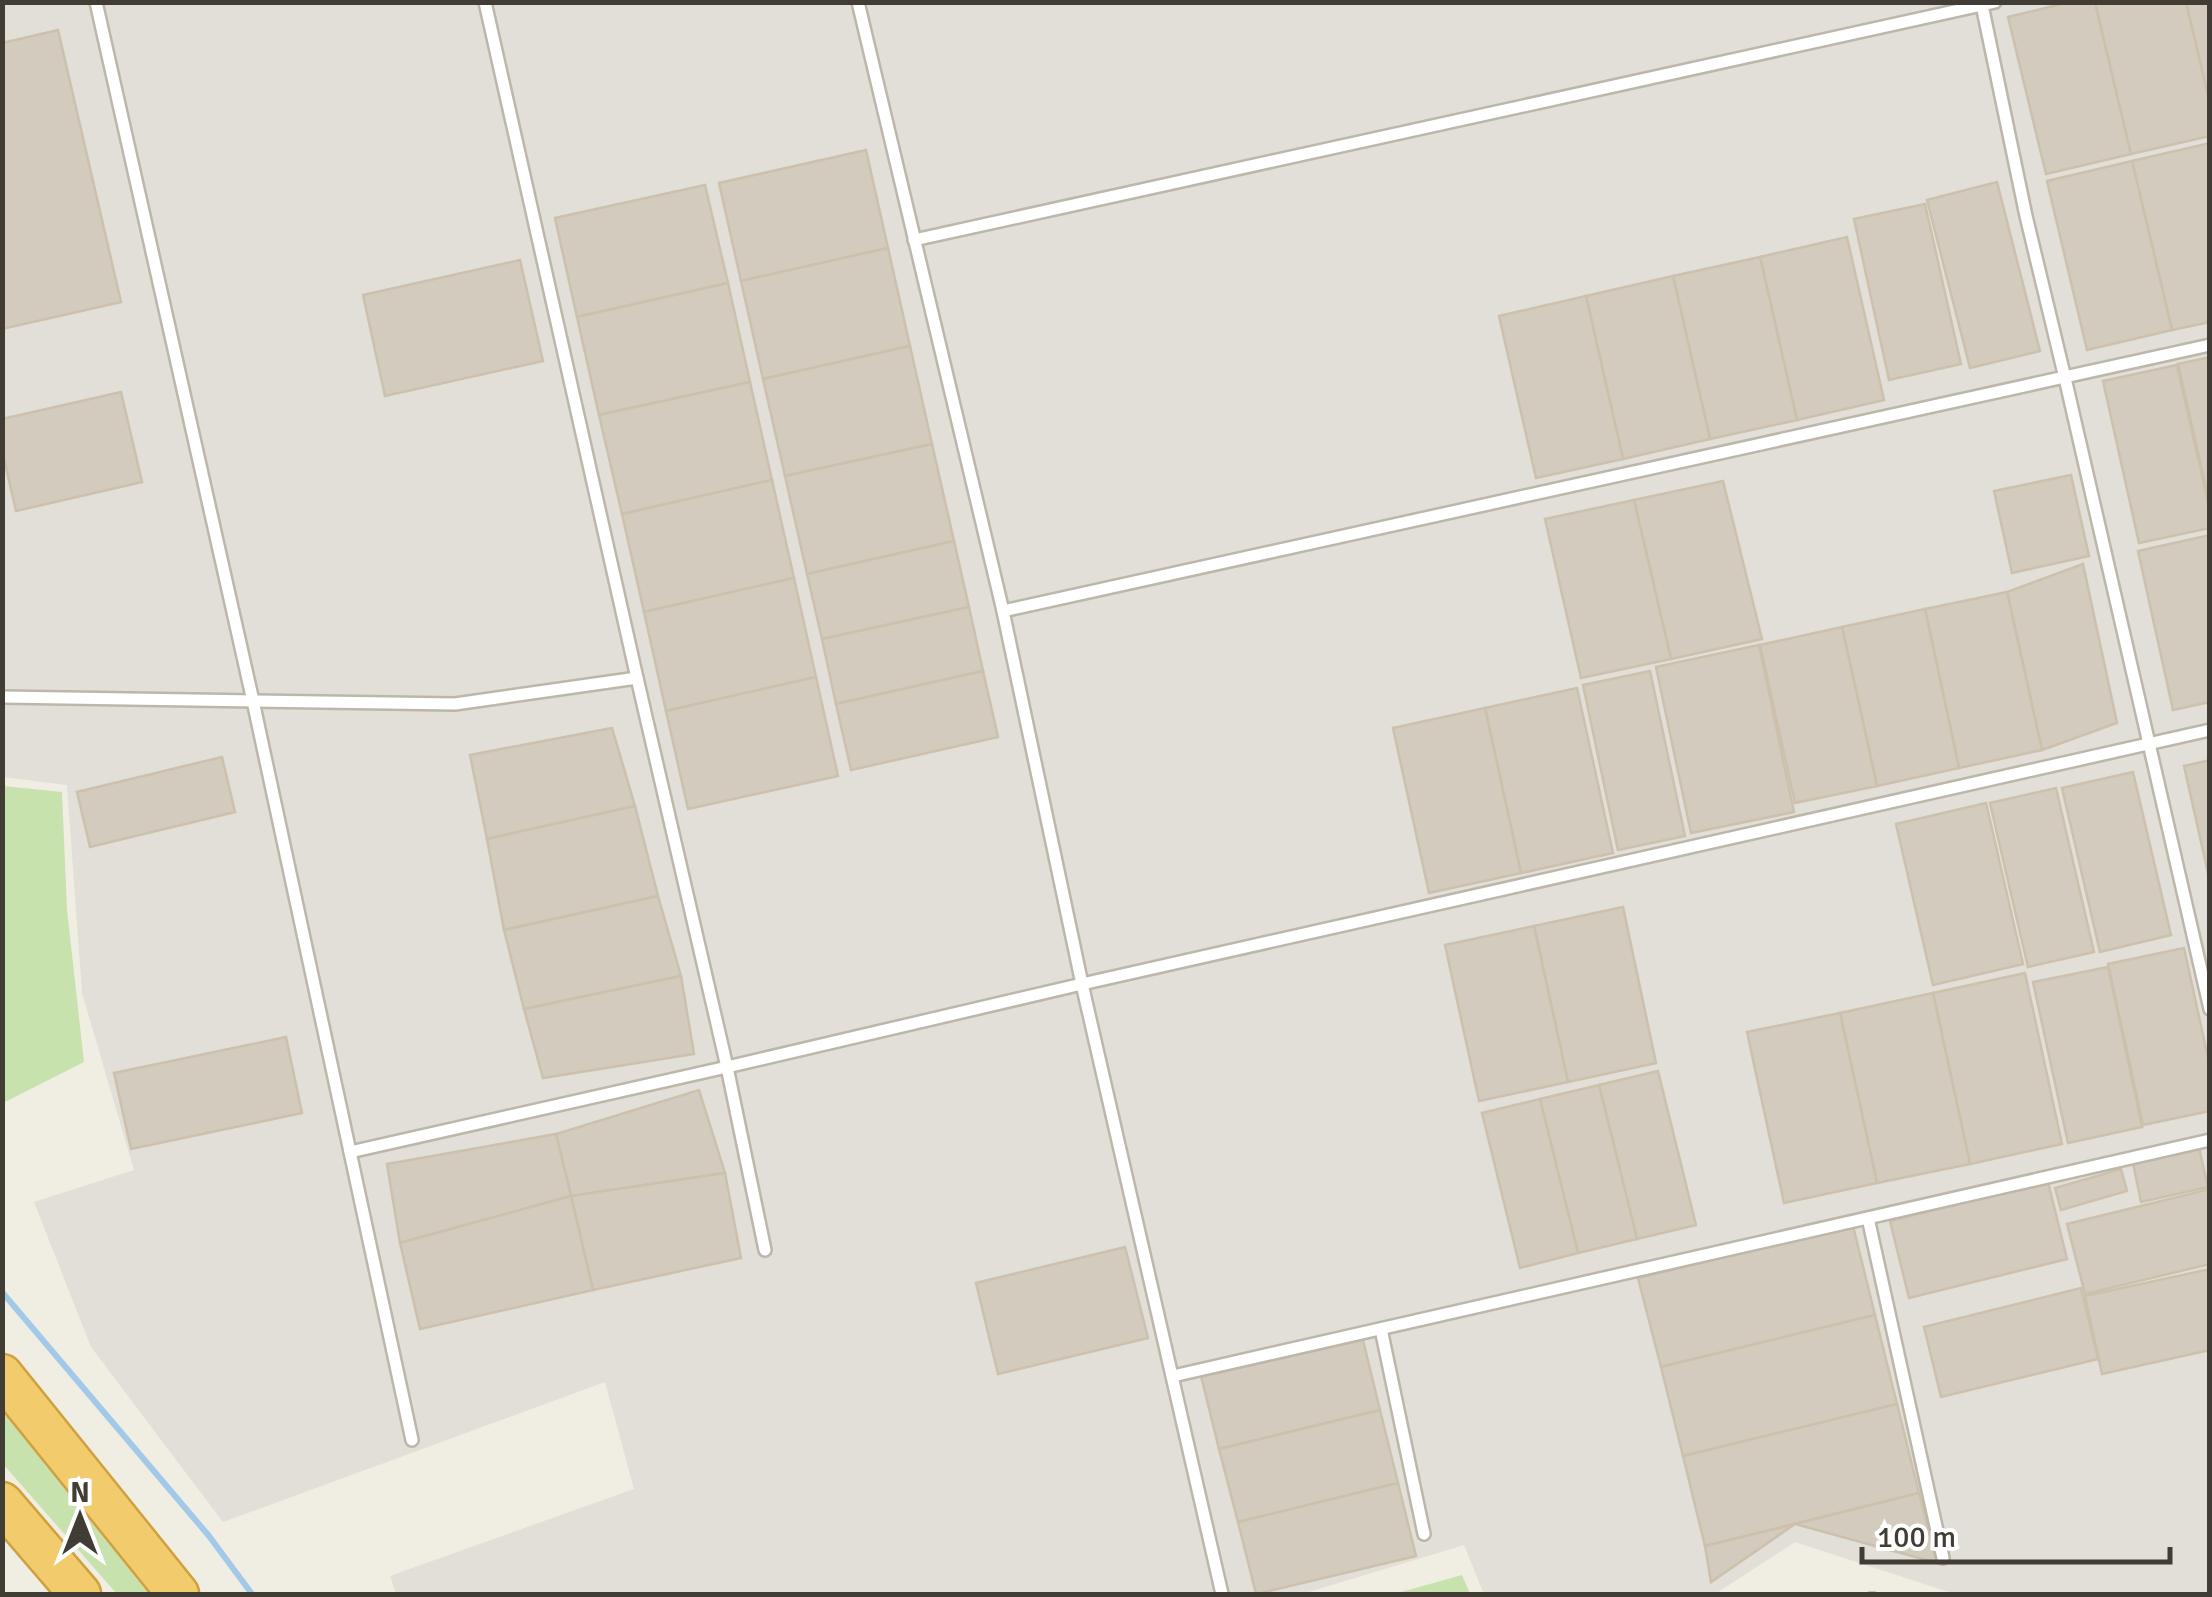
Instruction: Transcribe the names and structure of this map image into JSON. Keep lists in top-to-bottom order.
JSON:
{
  "scale_bar": "100 m",
  "north": "top"
}
